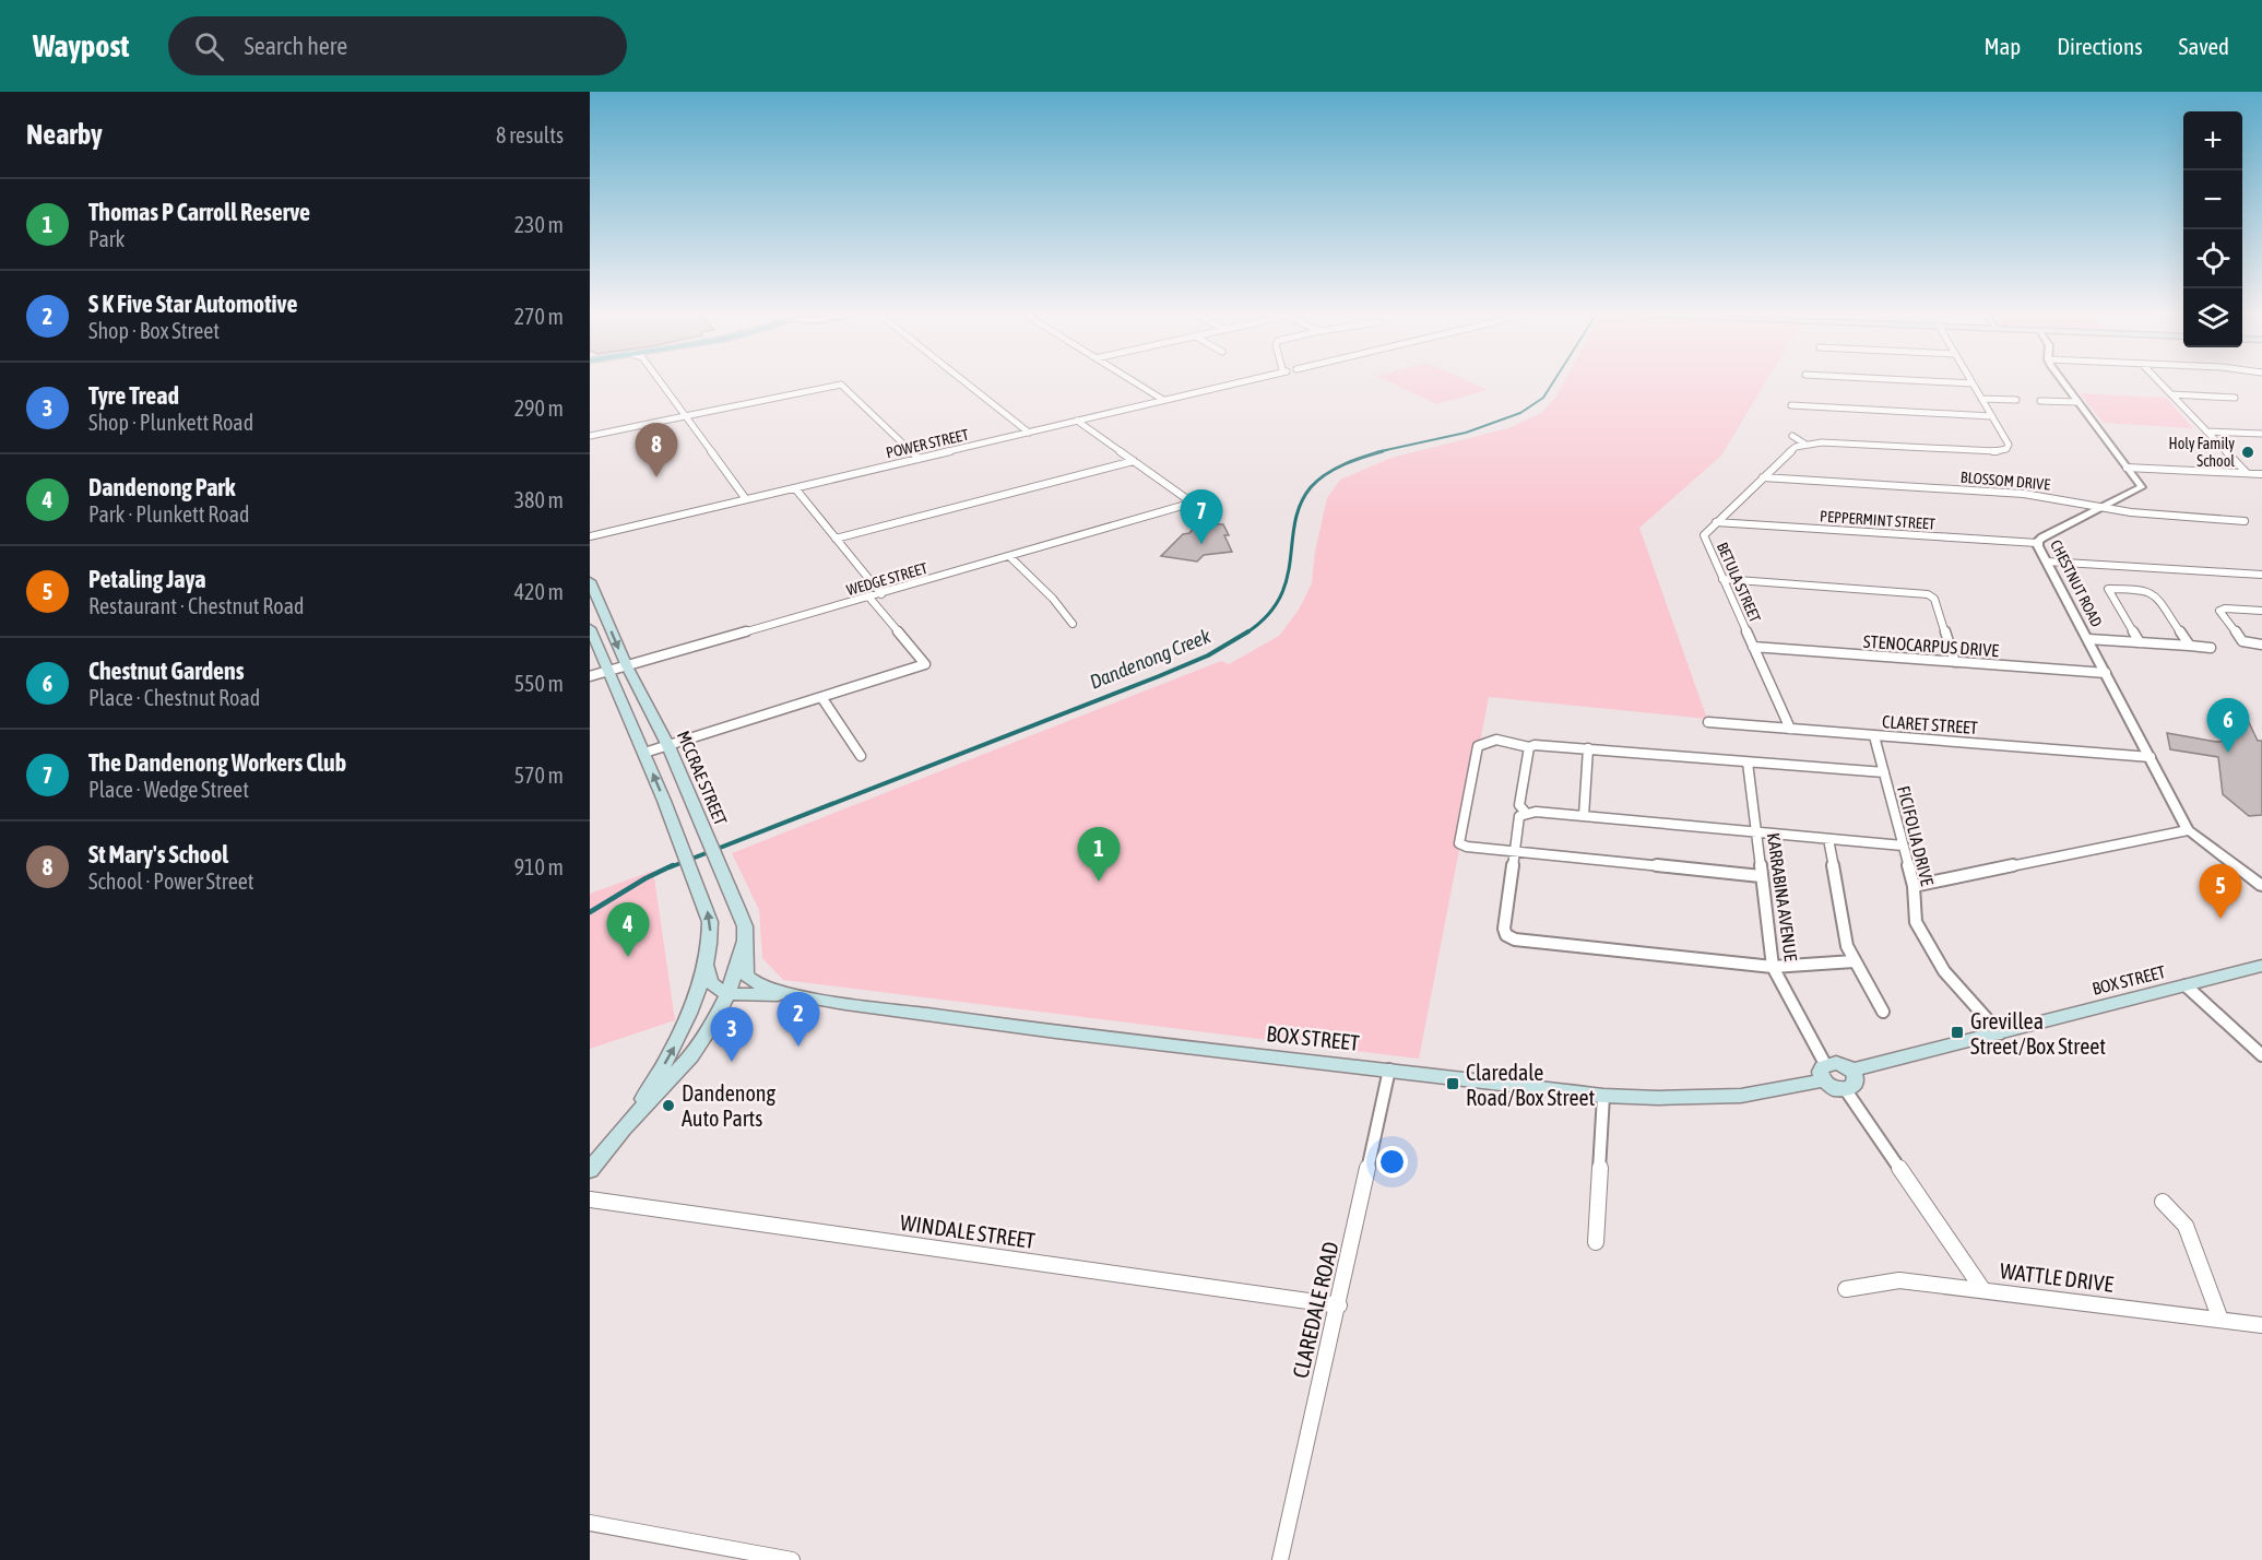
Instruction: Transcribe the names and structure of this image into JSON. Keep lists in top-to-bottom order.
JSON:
{
  "streets": {
    "main road": ["MCCRAE STREET", "BOX STREET"],
    "street": [
      "POWER STREET",
      "BLOSSOM DRIVE",
      "PEPPERMINT STREET",
      "WEDGE STREET",
      "BETULA STREET",
      "CHESTNUT ROAD",
      "STENOCARPUS DRIVE",
      "CLARET STREET",
      "FICIFOLIA DRIVE",
      "KARRABINA AVENUE",
      "WINDALE STREET",
      "WATTLE DRIVE",
      "CLAREDALE ROAD"
    ]
  },
  "crossings": [
    ["BLOSSOM DRIVE", "BETULA STREET"],
    ["BLOSSOM DRIVE", "CHESTNUT ROAD"],
    ["PEPPERMINT STREET", "BETULA STREET"],
    ["PEPPERMINT STREET", "CHESTNUT ROAD"],
    ["WEDGE STREET", "MCCRAE STREET"],
    ["BETULA STREET", "STENOCARPUS DRIVE"],
    ["BETULA STREET", "CLARET STREET"],
    ["CHESTNUT ROAD", "STENOCARPUS DRIVE"],
    ["CHESTNUT ROAD", "CLARET STREET"],
    ["CLARET STREET", "FICIFOLIA DRIVE"],
    ["MCCRAE STREET", "BOX STREET"],
    ["FICIFOLIA DRIVE", "BOX STREET"],
    ["KARRABINA AVENUE", "BOX STREET"],
    ["BOX STREET", "CLAREDALE ROAD"],
    ["WINDALE STREET", "CLAREDALE ROAD"]
  ],
  "water": ["Dandenong Creek"],
  "places": {
    "other": ["Holy Family School", "Dandenong Auto Parts"],
    "transit": ["Grevillea Street/Box Street", "Claredale Road/Box Street"]
  },
  "page": {
    "header": "Waypost",
    "search": "Search here",
    "nav": ["Map", "Directions", "Saved"],
    "heading": ["Nearby", "8 results"],
    "map_buttons": ["+", "−"],
    "list": [
      {
        "mark": "1",
        "name": "Thomas P Carroll Reserve",
        "note": "Park",
        "value": "230 m"
      },
      {
        "mark": "2",
        "name": "S K Five Star Automotive",
        "note": "Shop · Box Street",
        "value": "270 m"
      },
      {
        "mark": "3",
        "name": "Tyre Tread",
        "note": "Shop · Plunkett Road",
        "value": "290 m"
      },
      {
        "mark": "4",
        "name": "Dandenong Park",
        "note": "Park · Plunkett Road",
        "value": "380 m"
      },
      {
        "mark": "5",
        "name": "Petaling Jaya",
        "note": "Restaurant · Chestnut Road",
        "value": "420 m"
      },
      {
        "mark": "6",
        "name": "Chestnut Gardens",
        "note": "Place · Chestnut Road",
        "value": "550 m"
      },
      {
        "mark": "7",
        "name": "The Dandenong Workers Club",
        "note": "Place · Wedge Street",
        "value": "570 m"
      },
      {
        "mark": "8",
        "name": "St Mary's School",
        "note": "School · Power Street",
        "value": "910 m"
      }
    ],
    "pins": [
      "8",
      "7",
      "6",
      "1",
      "5",
      "4",
      "2",
      "3"
    ]
  }
}
